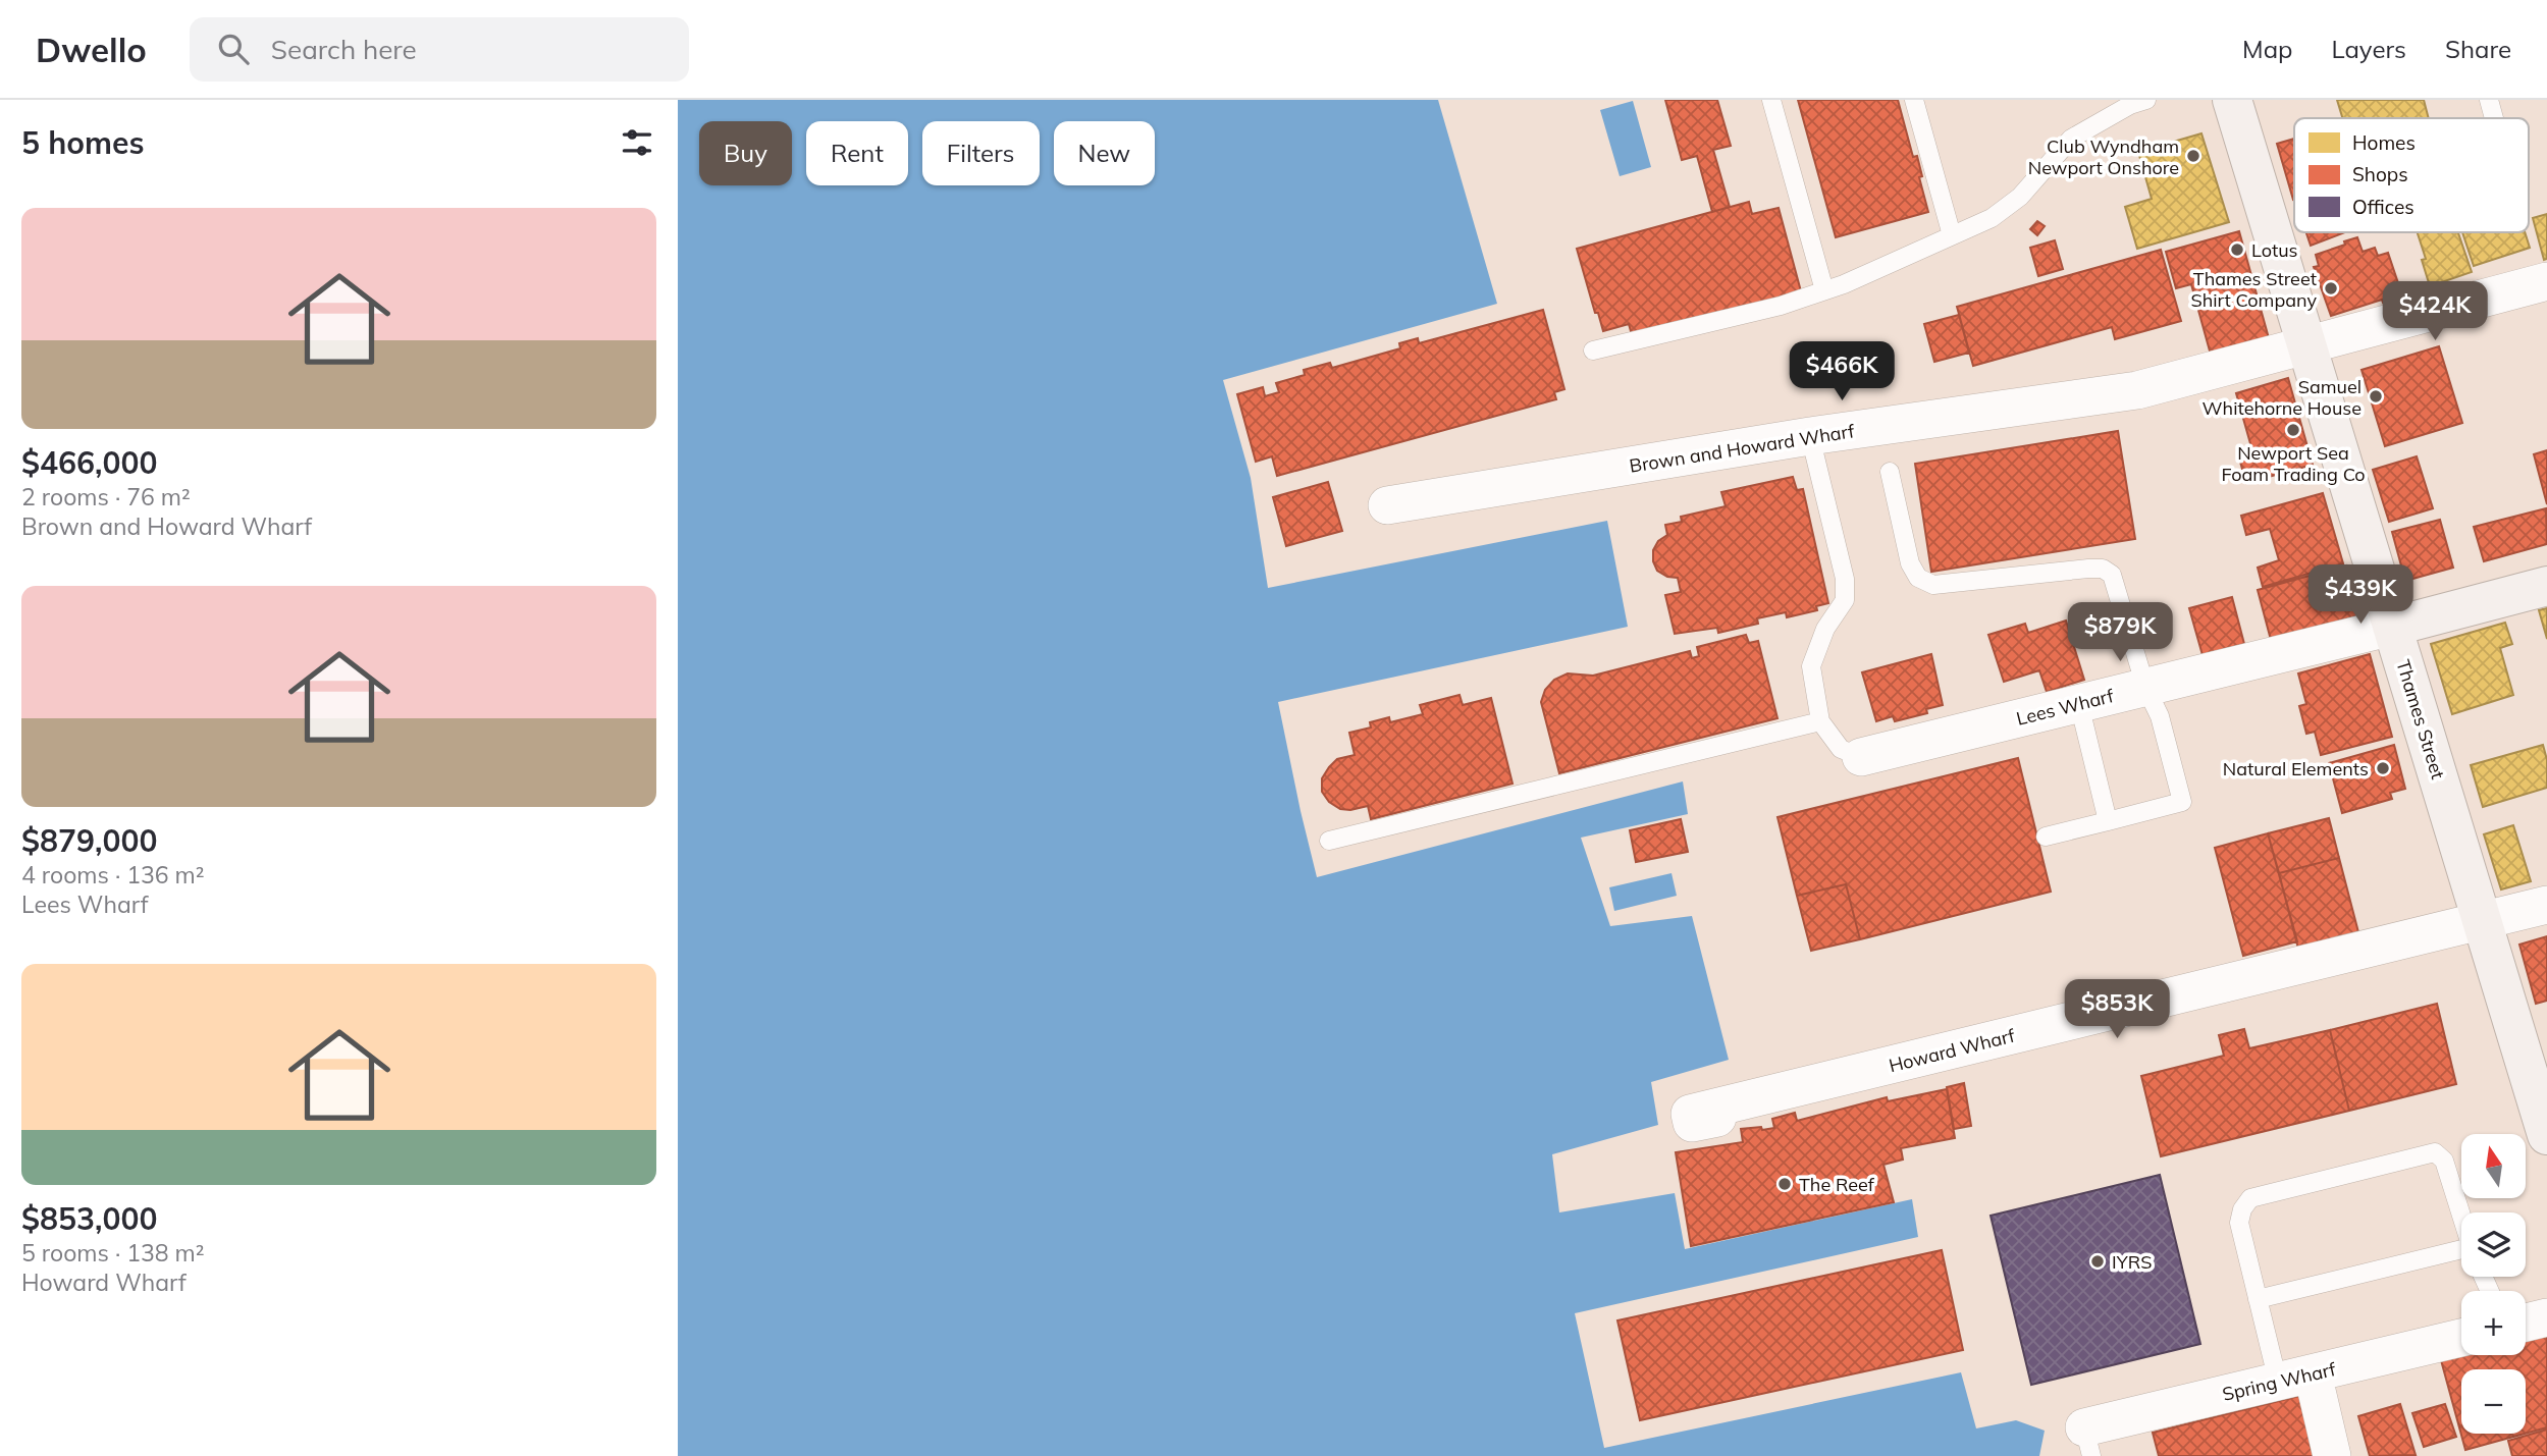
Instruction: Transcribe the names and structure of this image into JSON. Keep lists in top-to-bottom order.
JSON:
{
  "streets": {
    "main road": ["Thames Street"],
    "street": [
      "Brown and Howard Wharf",
      "Lees Wharf",
      "Howard Wharf",
      "Spring Wharf"
    ]
  },
  "crossings": [
    ["Brown and Howard Wharf", "Thames Street"],
    ["Lees Wharf", "Thames Street"],
    ["Thames Street", "Howard Wharf"]
  ],
  "places": [
    "Club Wyndham Newport Onshore",
    "Lotus",
    "Thames Street Shirt Company",
    "Samuel Whitehorne House",
    "Newport Sea Foam Trading Co",
    "Natural Elements",
    "The Reef",
    "IYRS"
  ],
  "legend": ["Homes", "Shops", "Offices"],
  "north": "top",
  "page": {
    "header": "Dwello",
    "search": "Search here",
    "nav": ["Map", "Layers", "Share"],
    "heading": "5 homes",
    "chip": [
      "Buy",
      "Rent",
      "Filters",
      "New"
    ],
    "list": [
      {
        "name": "$466,000",
        "note": "2 rooms · 76 m² · Brown and Howard Wharf"
      },
      {
        "name": "$879,000",
        "note": "4 rooms · 136 m² · Lees Wharf"
      },
      {
        "name": "$853,000",
        "note": "5 rooms · 138 m² · Howard Wharf"
      }
    ],
    "price": [
      "$424K",
      "$466K",
      "$439K",
      "$879K",
      "$853K"
    ],
    "map_buttons": ["+", "−"]
  }
}
